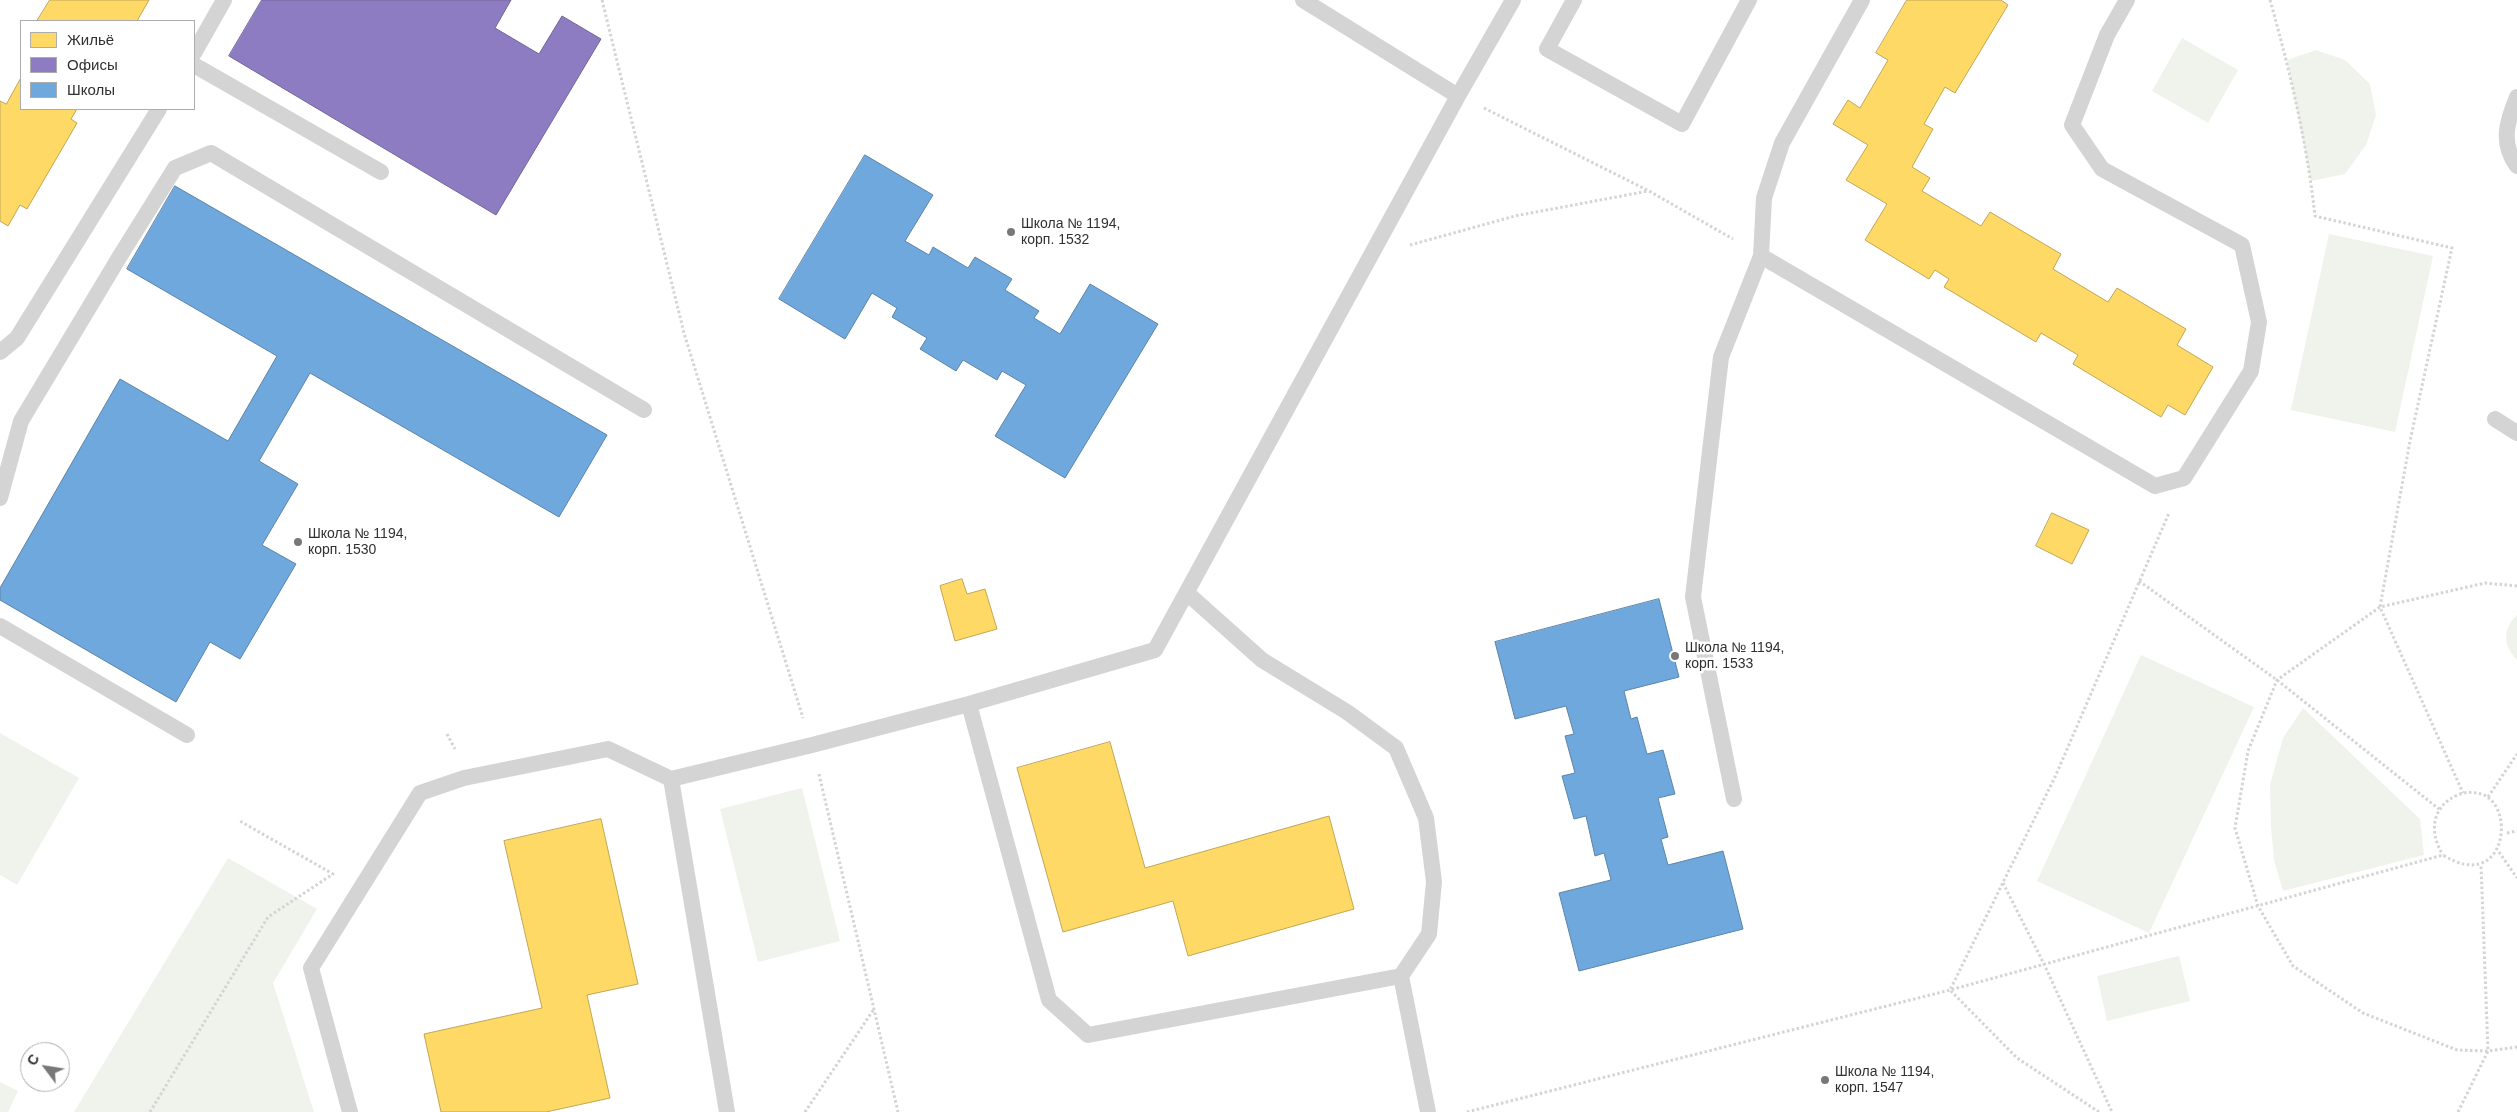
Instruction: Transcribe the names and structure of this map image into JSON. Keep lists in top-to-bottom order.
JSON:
{
  "places": [
    "Школа № 1194, корп. 1532",
    "Школа № 1194, корп. 1530",
    "Школа № 1194, корп. 1533",
    "Школа № 1194, корп. 1547"
  ],
  "legend": ["Жильё", "Офисы", "Школы"],
  "north": "top left"
}
